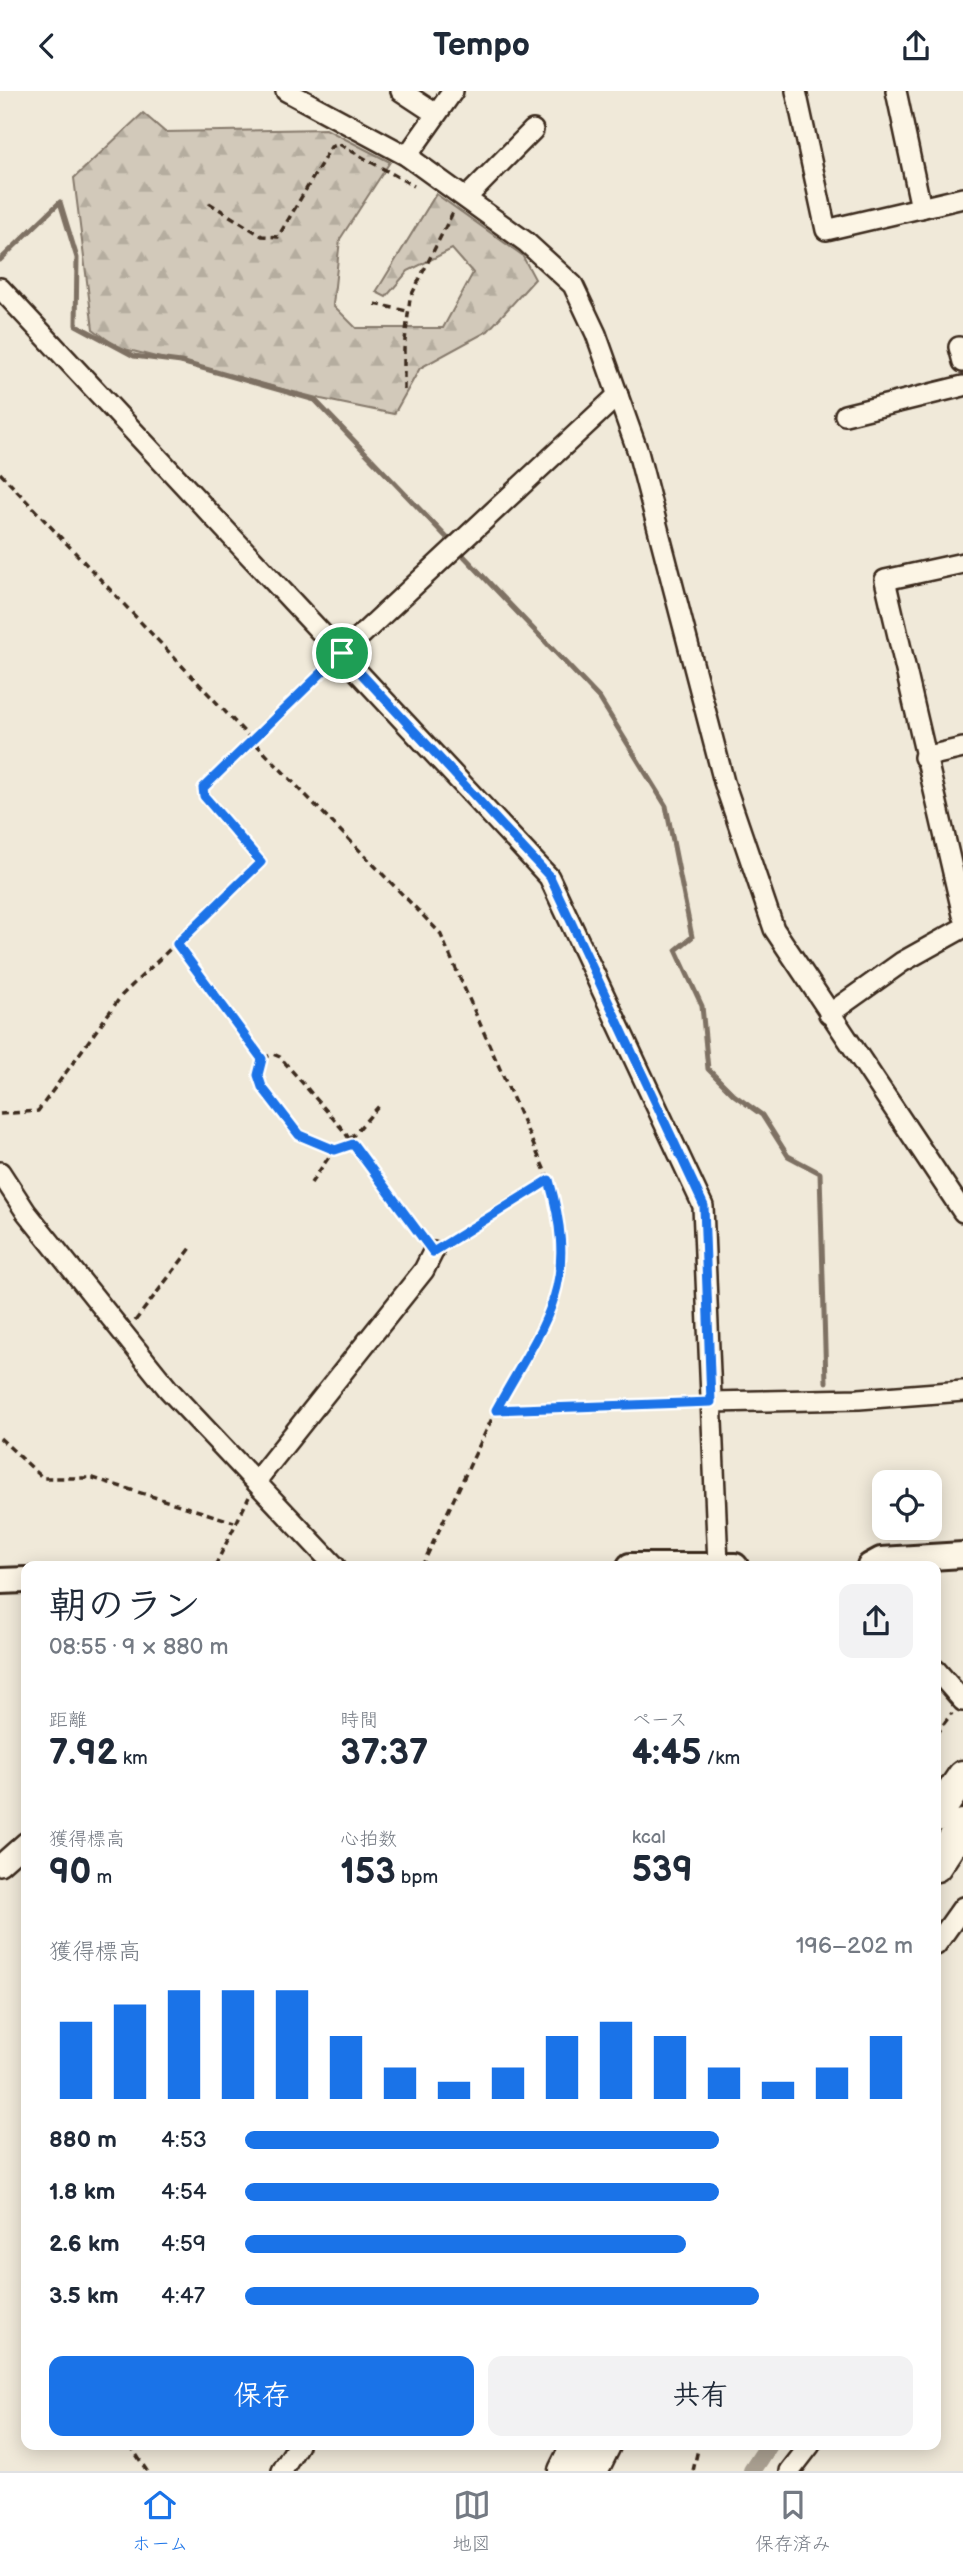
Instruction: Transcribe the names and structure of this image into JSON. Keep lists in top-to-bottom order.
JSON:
{
  "page": {
    "header": "Tempo",
    "heading": ["朝のラン", "08:55 · 9 × 880 m"],
    "stats": [
      ["距離", "7.92 km"],
      ["時間", "37:37"],
      ["ペース", "4:45 /km"],
      ["獲得標高", "90 m"],
      ["心拍数", "153 bpm"],
      ["kcal", "539"]
    ],
    "chart": ["獲得標高", "196–202 m"],
    "list": [
      {
        "name": "880 m",
        "note": "4:53"
      },
      {
        "name": "1.8 km",
        "note": "4:54"
      },
      {
        "name": "2.6 km",
        "note": "4:59"
      },
      {
        "name": "3.5 km",
        "note": "4:47"
      }
    ],
    "buttons": ["保存", "共有"],
    "tabs": ["ホーム", "地図", "保存済み"]
  }
}
